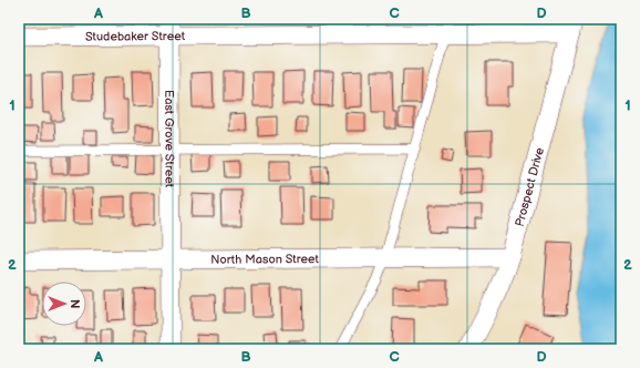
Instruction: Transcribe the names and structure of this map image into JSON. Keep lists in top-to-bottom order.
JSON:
{
  "streets": {
    "street": [
      "Studebaker Street",
      "East Grove Street",
      "Prospect Drive",
      "North Mason Street"
    ]
  },
  "crossings": [
    ["Studebaker Street", "East Grove Street"],
    ["Studebaker Street", "Prospect Drive"],
    ["East Grove Street", "North Mason Street"],
    ["Prospect Drive", "North Mason Street"]
  ],
  "north": "right",
  "grid": {
    "columns": [
      "A",
      "B",
      "C",
      "D"
    ],
    "rows": ["1", "2"]
  }
}
